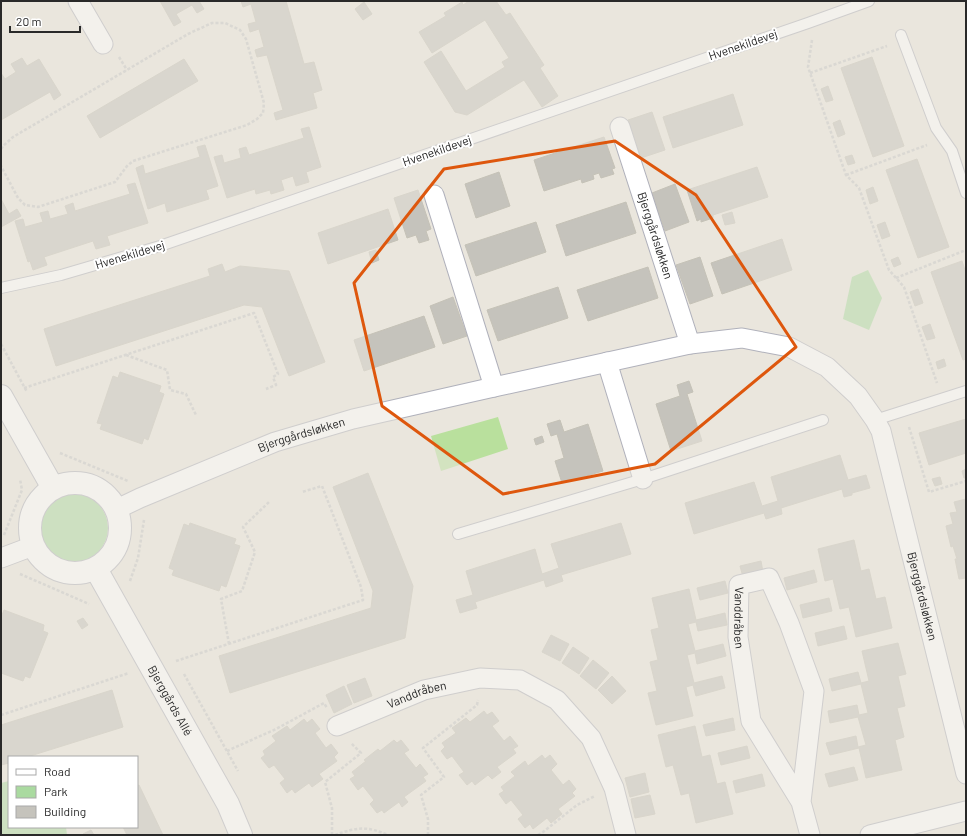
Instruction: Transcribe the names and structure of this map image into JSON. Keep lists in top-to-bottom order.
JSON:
{
  "streets": {
    "street": ["Bjerggårdsløkken", "Vanddråben", "Bjerggårds Allé"],
    "lane": ["Hvenekildevej"]
  },
  "crossings": [
    ["Bjerggårdsløkken", "Bjerggårds Allé"]
  ],
  "legend": ["Road", "Park", "Building"],
  "scale_bar": "20 m"
}
